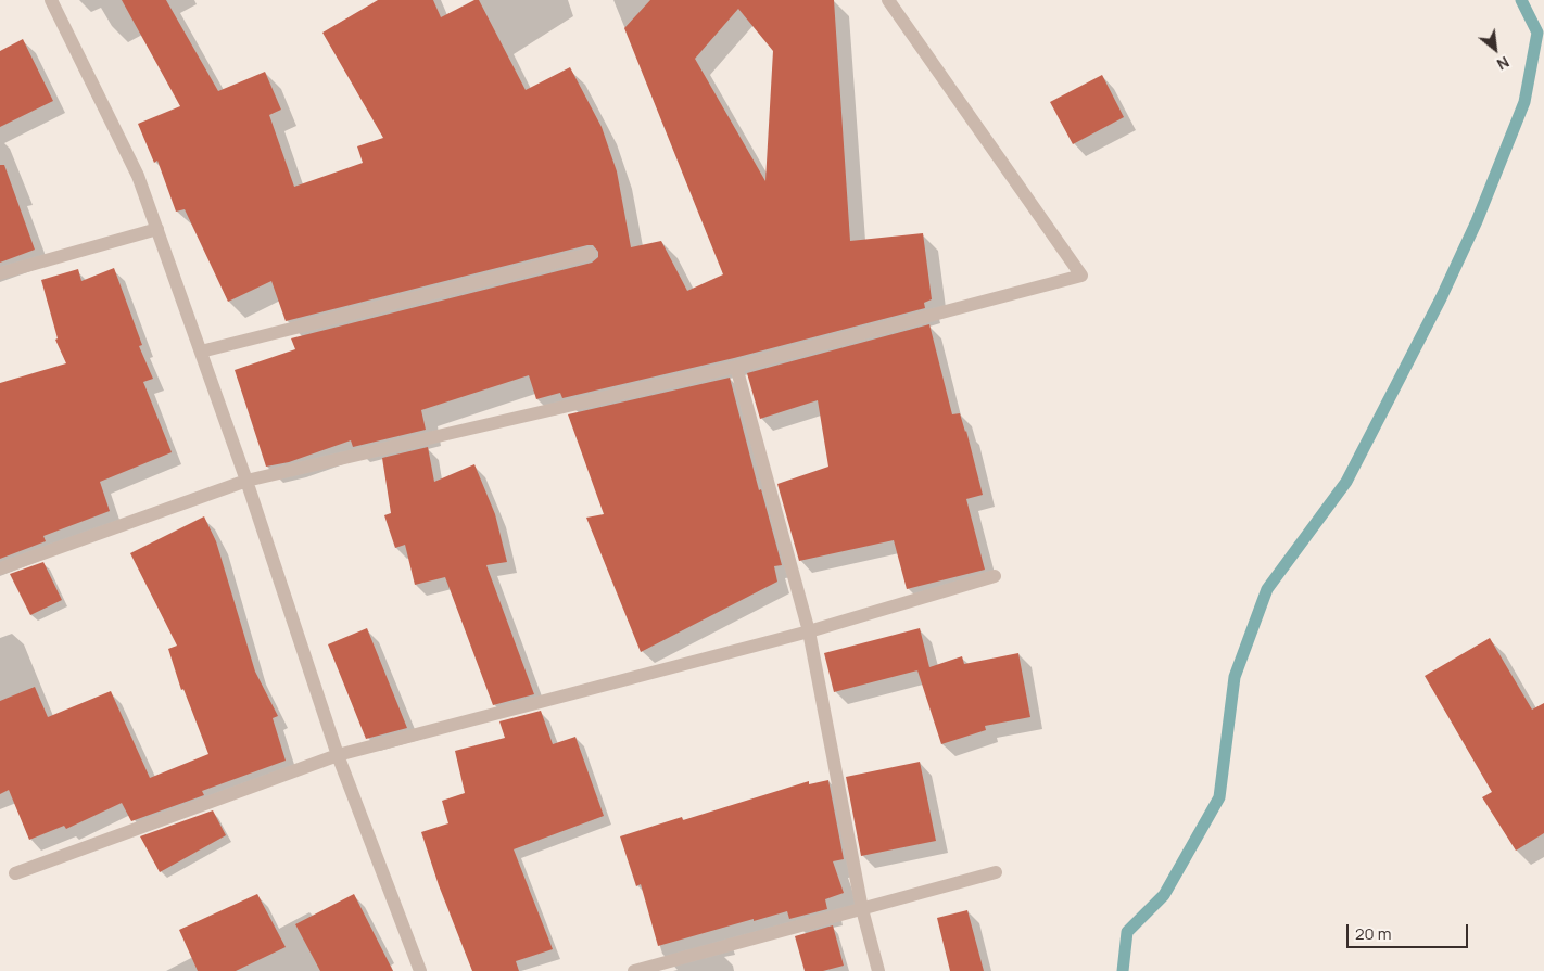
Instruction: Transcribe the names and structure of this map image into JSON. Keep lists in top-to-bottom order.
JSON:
{
  "scale_bar": "20 m",
  "north": "bottom right"
}
